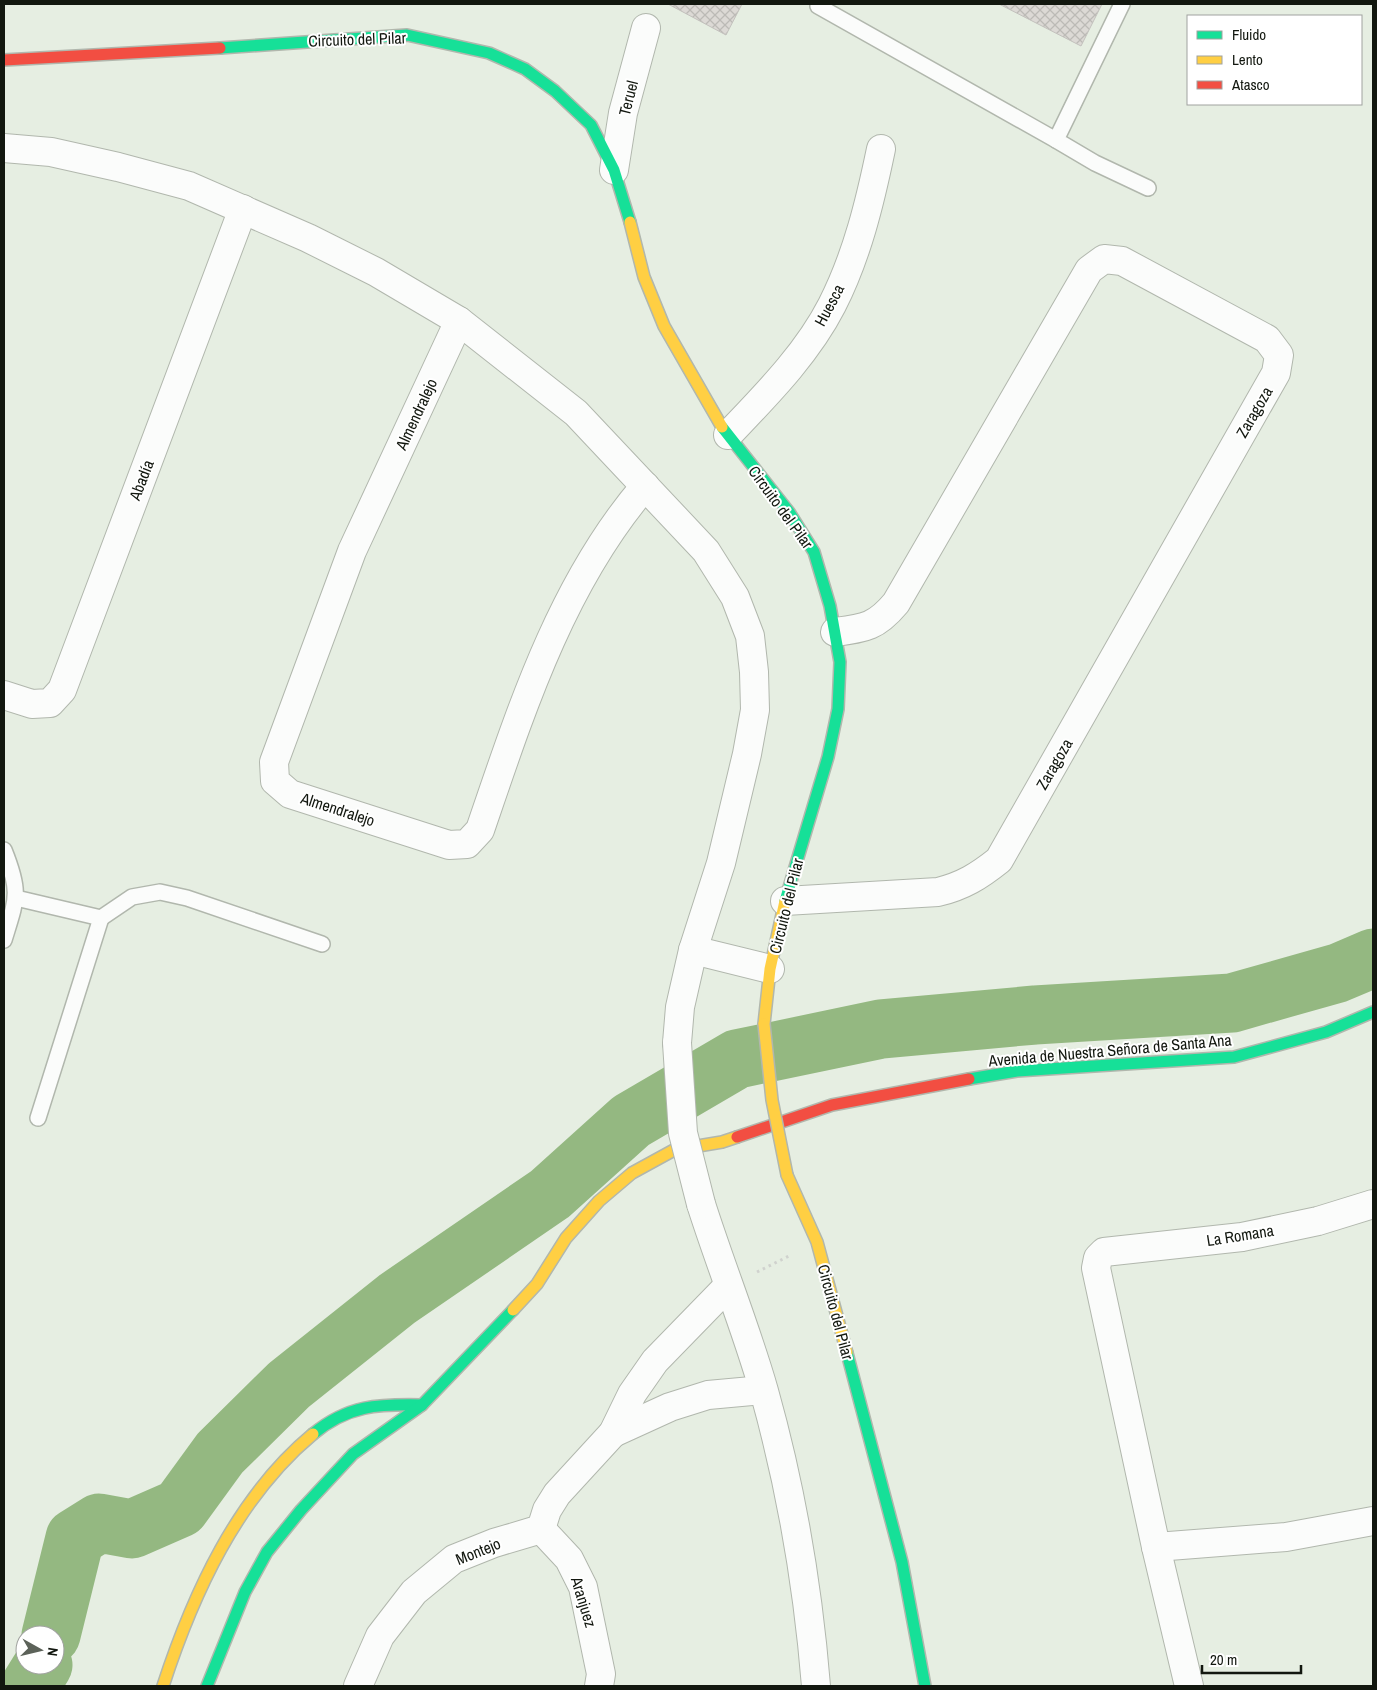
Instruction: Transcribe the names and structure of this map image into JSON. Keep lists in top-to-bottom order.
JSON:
{
  "streets": {
    "street": [
      "Circuito del Pilar",
      "Teruel",
      "Huesca",
      "Zaragoza",
      "Almendralejo",
      "Abadía",
      "Avenida de Nuestra Señora de Santa Ana",
      "La Romana",
      "Montejo",
      "Aranjuez"
    ]
  },
  "crossings": [
    ["Circuito del Pilar", "Teruel"],
    ["Circuito del Pilar", "Huesca"],
    ["Circuito del Pilar", "Zaragoza"],
    ["Montejo", "Aranjuez"]
  ],
  "legend": ["Fluido", "Lento", "Atasco"],
  "scale_bar": "20 m",
  "north": "right"
}
